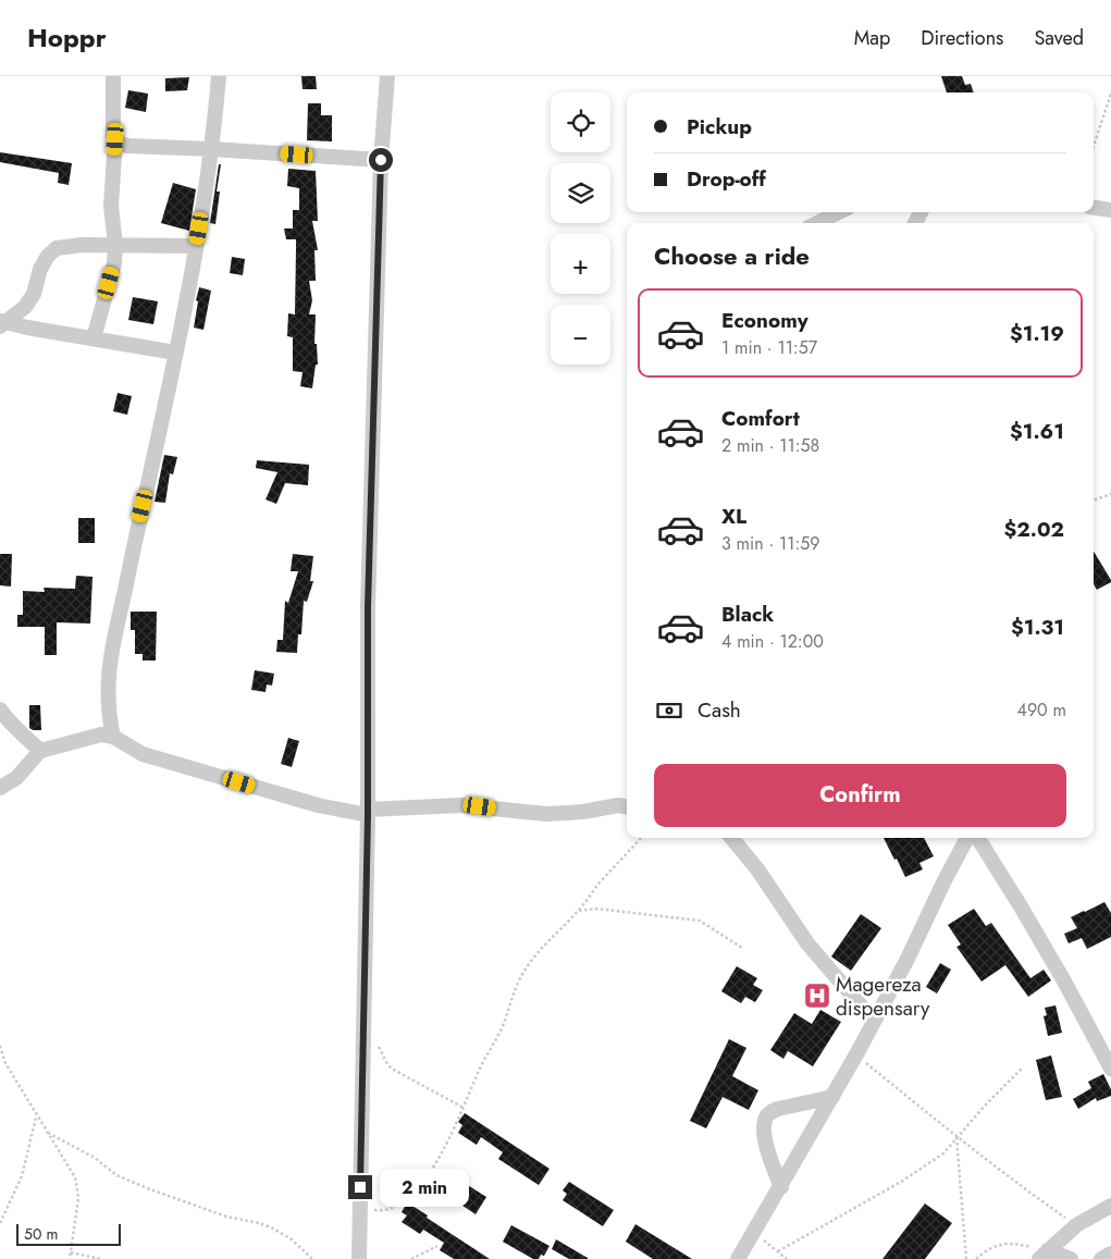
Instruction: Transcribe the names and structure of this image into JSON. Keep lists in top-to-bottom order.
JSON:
{
  "places": {
    "hospital": ["Magereza dispensary"]
  },
  "scale_bar": "50 m",
  "page": {
    "header": "Hoppr",
    "nav": ["Map", "Directions", "Saved"],
    "map_buttons": ["+", "−"],
    "banner": ["Pickup", "Drop-off"],
    "heading": "Choose a ride",
    "list": [
      {
        "name": "Economy",
        "note": "1 min · 11:57",
        "value": "$1.19"
      },
      {
        "name": "Comfort",
        "note": "2 min · 11:58",
        "value": "$1.61"
      },
      {
        "name": "XL",
        "note": "3 min · 11:59",
        "value": "$2.02"
      },
      {
        "name": "Black",
        "note": "4 min · 12:00",
        "value": "$1.31"
      }
    ],
    "pay": ["Cash", "490 m"],
    "buttons": "Confirm",
    "bubble": "2 min",
    "scale": "50 m"
  }
}
